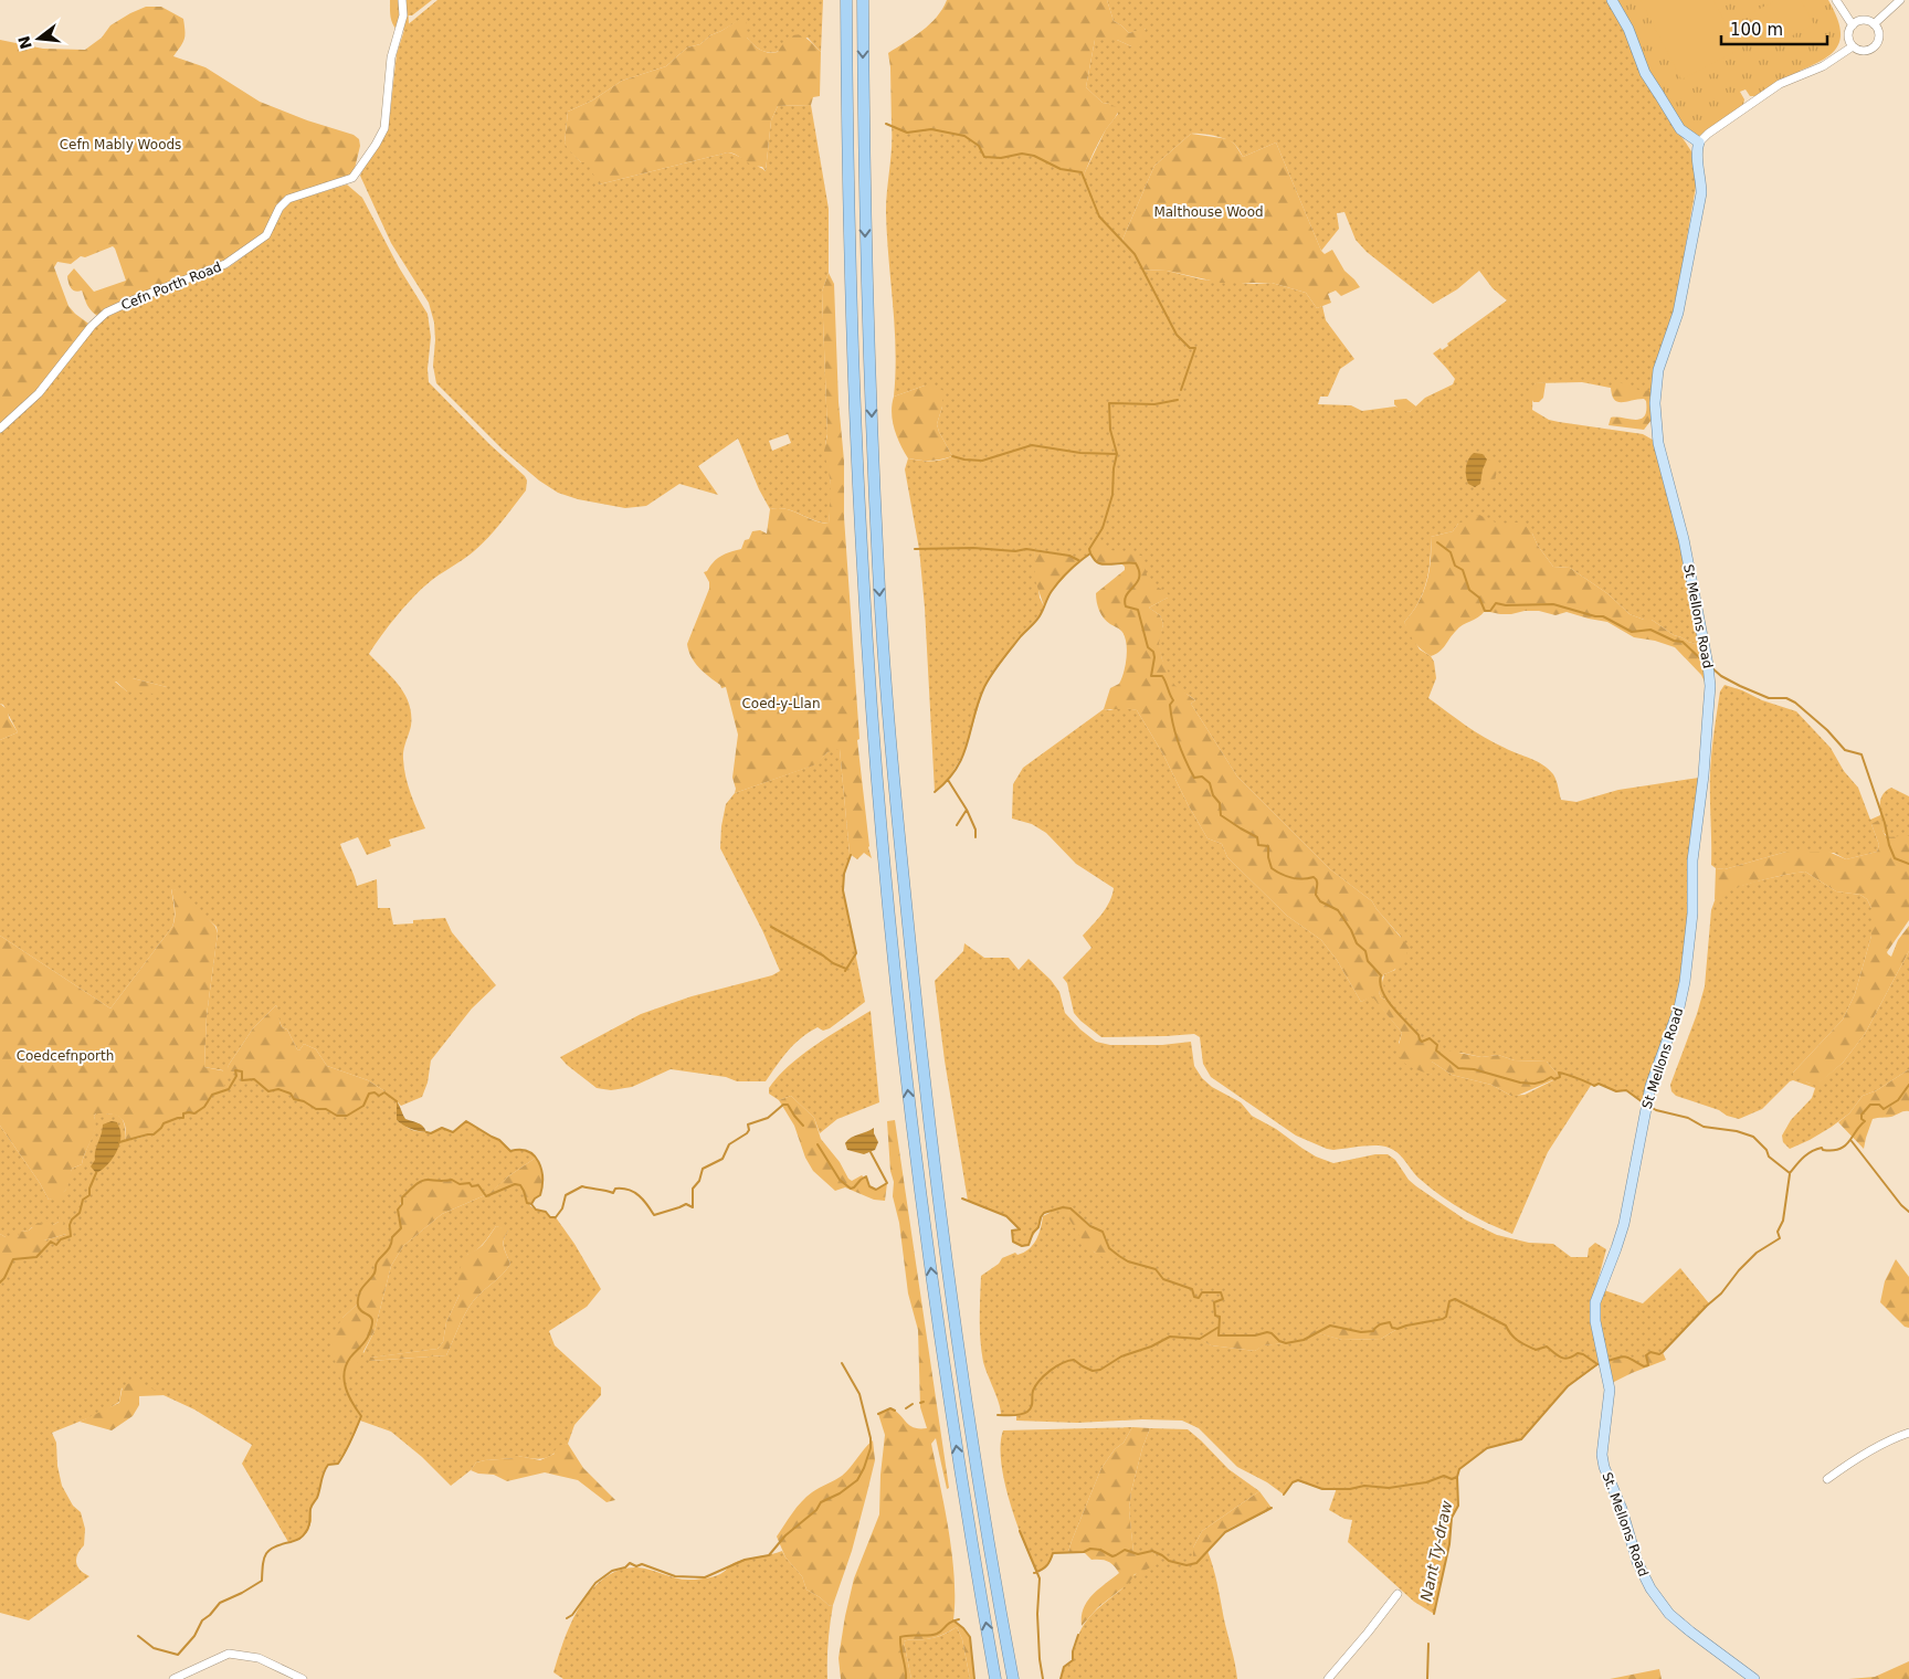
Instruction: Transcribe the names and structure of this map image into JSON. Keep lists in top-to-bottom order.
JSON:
{
  "streets": {
    "main road": ["St Mellons Road", "St. Mellons Road"],
    "street": ["Cefn Porth Road"]
  },
  "crossings": [
    ["St Mellons Road", "St. Mellons Road"]
  ],
  "water": ["Nant Ty-draw"],
  "parks": [
    "Cefn Mably Woods",
    "Malthouse Wood",
    "Coed-y-Llan",
    "Coedcefnporth"
  ],
  "scale_bar": "100 m",
  "north": "left"
}
